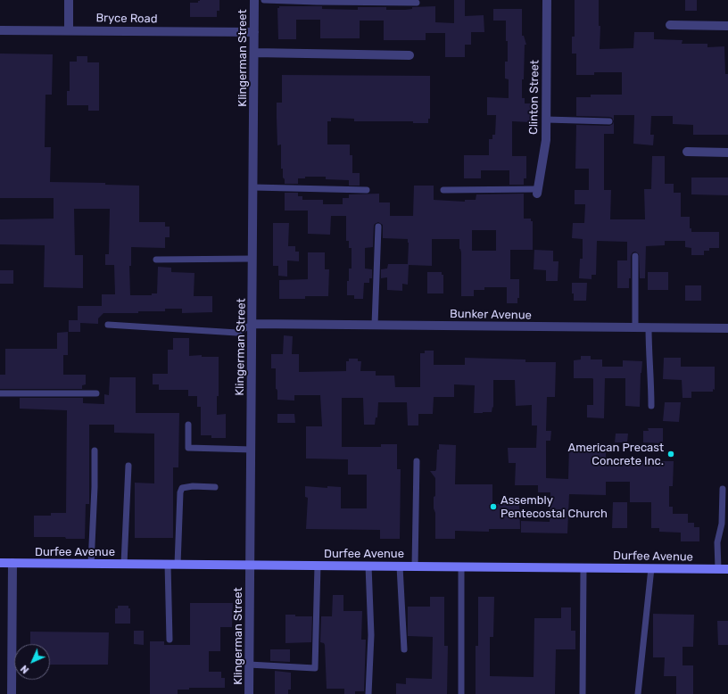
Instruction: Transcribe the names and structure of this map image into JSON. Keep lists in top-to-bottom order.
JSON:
{
  "streets": {
    "main road": ["Durfee Avenue"],
    "street": [
      "Bryce Road",
      "Klingerman Street",
      "Clinton Street",
      "Bunker Avenue"
    ]
  },
  "crossings": [
    ["Bryce Road", "Klingerman Street"],
    ["Klingerman Street", "Bunker Avenue"],
    ["Klingerman Street", "Durfee Avenue"]
  ],
  "places": ["American Precast Concrete Inc.", "Assembly Pentecostal Church"],
  "north": "bottom left"
}
